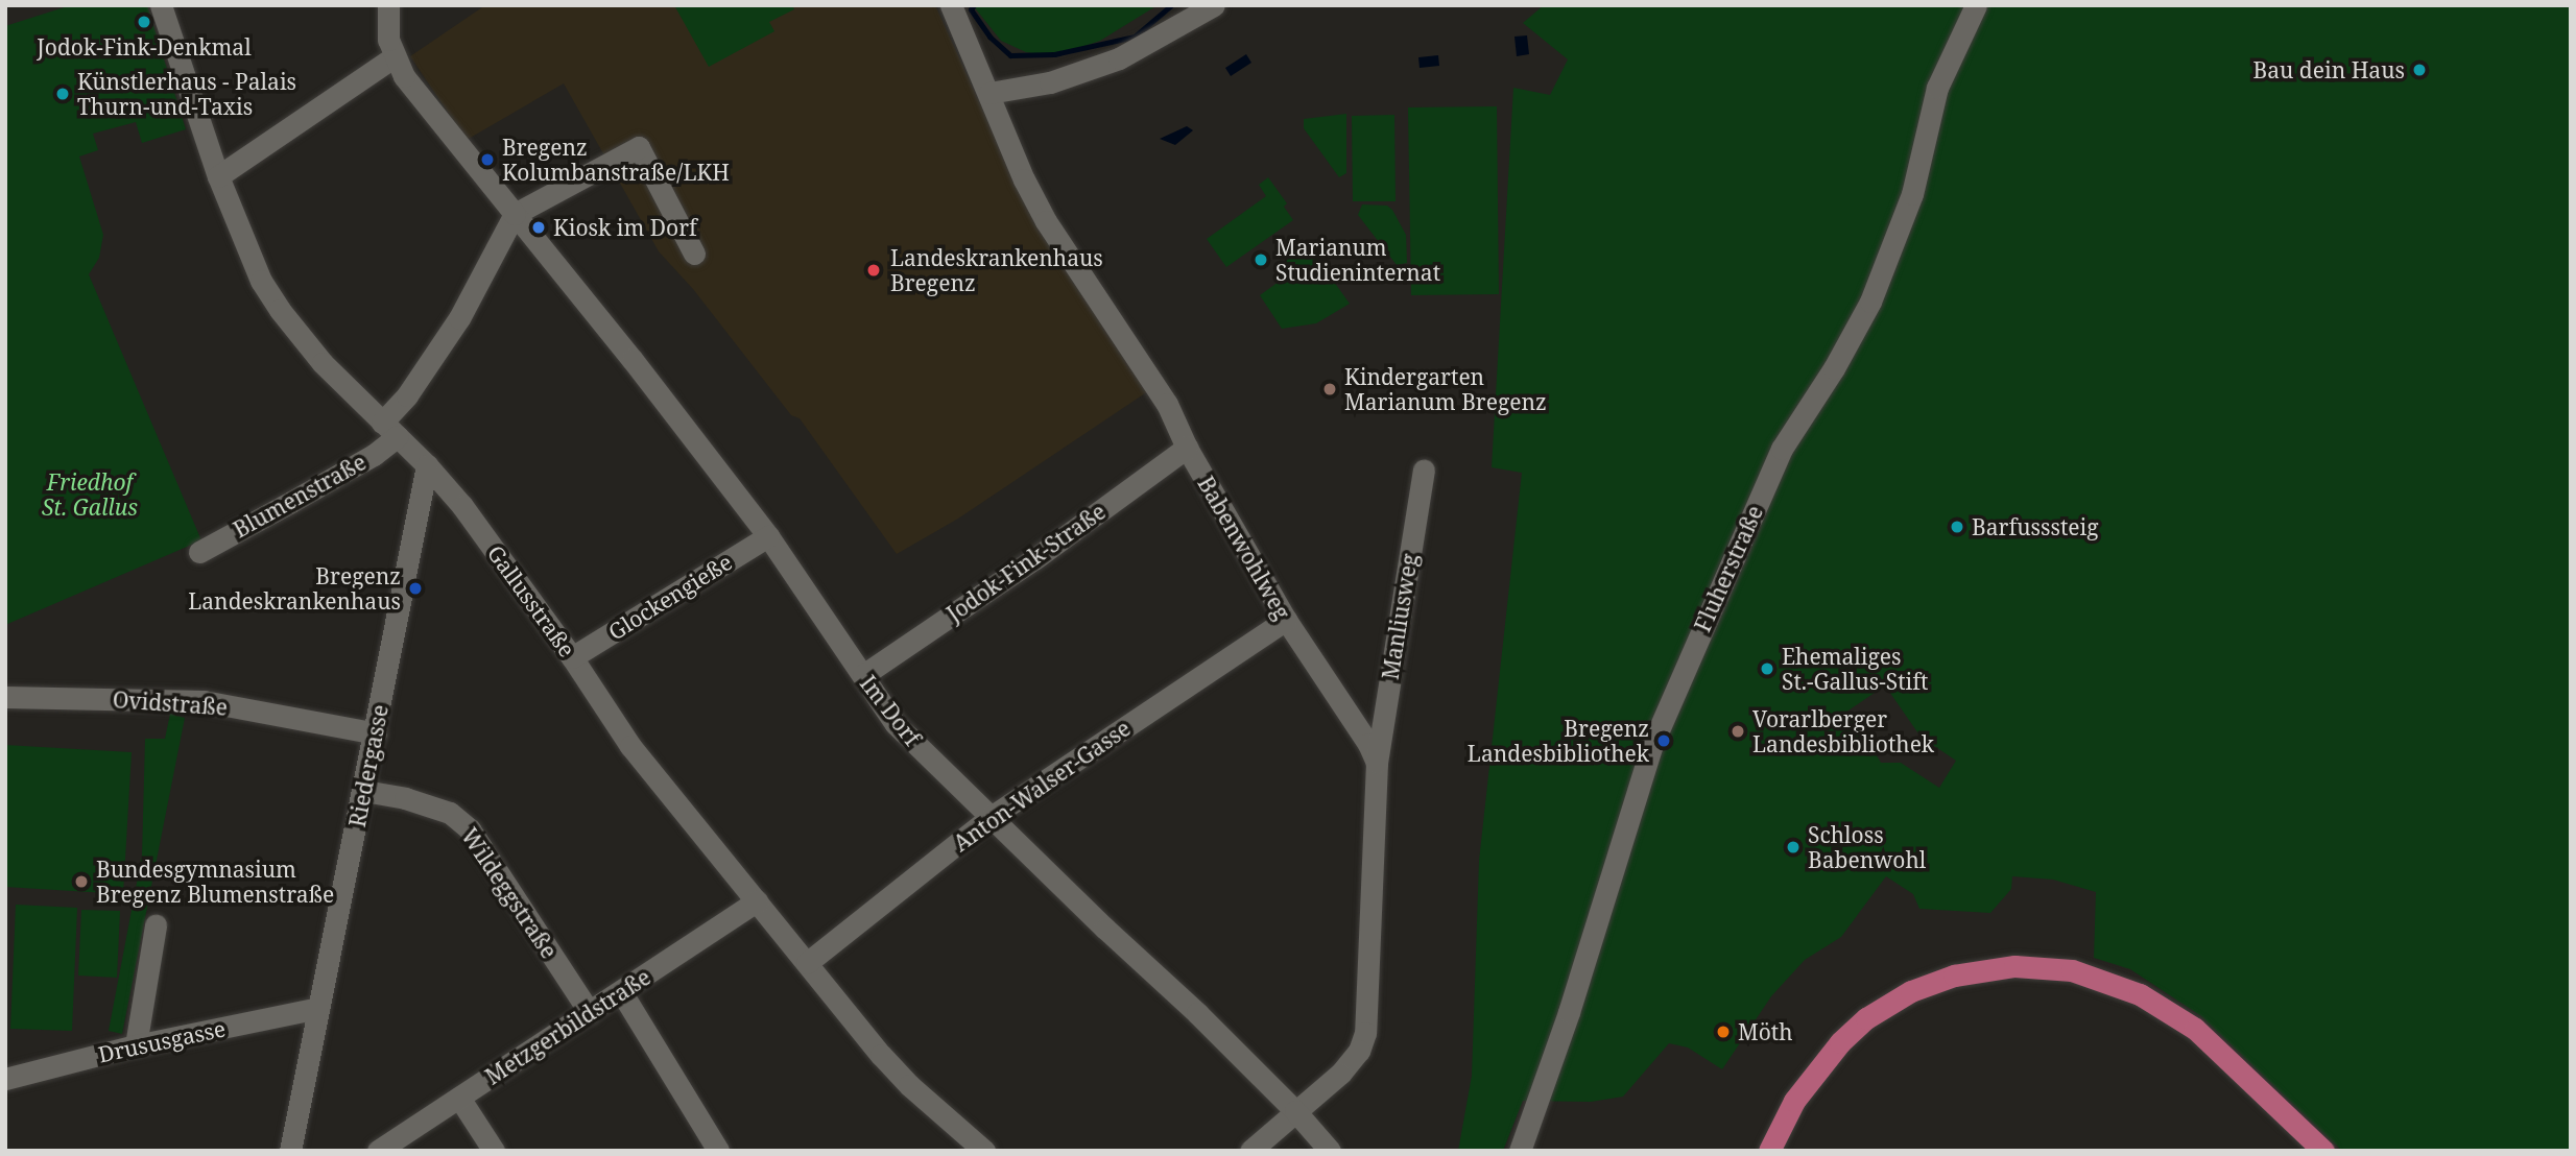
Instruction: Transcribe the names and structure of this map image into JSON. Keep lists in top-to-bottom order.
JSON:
{
  "streets": {
    "street": [
      "Blumenstraße",
      "Babenwohlweg",
      "Jodok-Fink-Straße",
      "Fluherstraße",
      "Glockengieße",
      "Gallusstraße",
      "Manliusweg",
      "Ovidstraße",
      "Im Dorf",
      "Riedergasse",
      "Anton-Walser-Gasse",
      "Wildeggstraße",
      "Metzgerbildstraße",
      "Drususgasse"
    ]
  },
  "crossings": [
    ["Blumenstraße", "Gallusstraße"],
    ["Blumenstraße", "Im Dorf"],
    ["Babenwohlweg", "Jodok-Fink-Straße"],
    ["Babenwohlweg", "Manliusweg"],
    ["Babenwohlweg", "Anton-Walser-Gasse"],
    ["Jodok-Fink-Straße", "Im Dorf"],
    ["Glockengieße", "Gallusstraße"],
    ["Glockengieße", "Im Dorf"],
    ["Gallusstraße", "Riedergasse"],
    ["Gallusstraße", "Anton-Walser-Gasse"],
    ["Gallusstraße", "Metzgerbildstraße"],
    ["Ovidstraße", "Riedergasse"],
    ["Im Dorf", "Anton-Walser-Gasse"],
    ["Riedergasse", "Wildeggstraße"],
    ["Riedergasse", "Drususgasse"],
    ["Wildeggstraße", "Metzgerbildstraße"]
  ],
  "parks": ["Friedhof St. Gallus"],
  "places": [
    "Jodok-Fink-Denkmal",
    "Bau dein Haus",
    "Künstlerhaus - Palais Thurn-und-Taxis",
    "Bregenz Kolumbanstraße/LKH",
    "Kiosk im Dorf",
    "Marianum Studieninternat",
    "Landeskrankenhaus Bregenz",
    "Kindergarten Marianum Bregenz",
    "Barfusssteig",
    "Bregenz Landeskrankenhaus",
    "Ehemaliges St.-Gallus-Stift",
    "Vorarlberger Landesbibliothek",
    "Bregenz Landesbibliothek",
    "Schloss Babenwohl",
    "Bundesgymnasium Bregenz Blumenstraße",
    "Möth"
  ]
}
